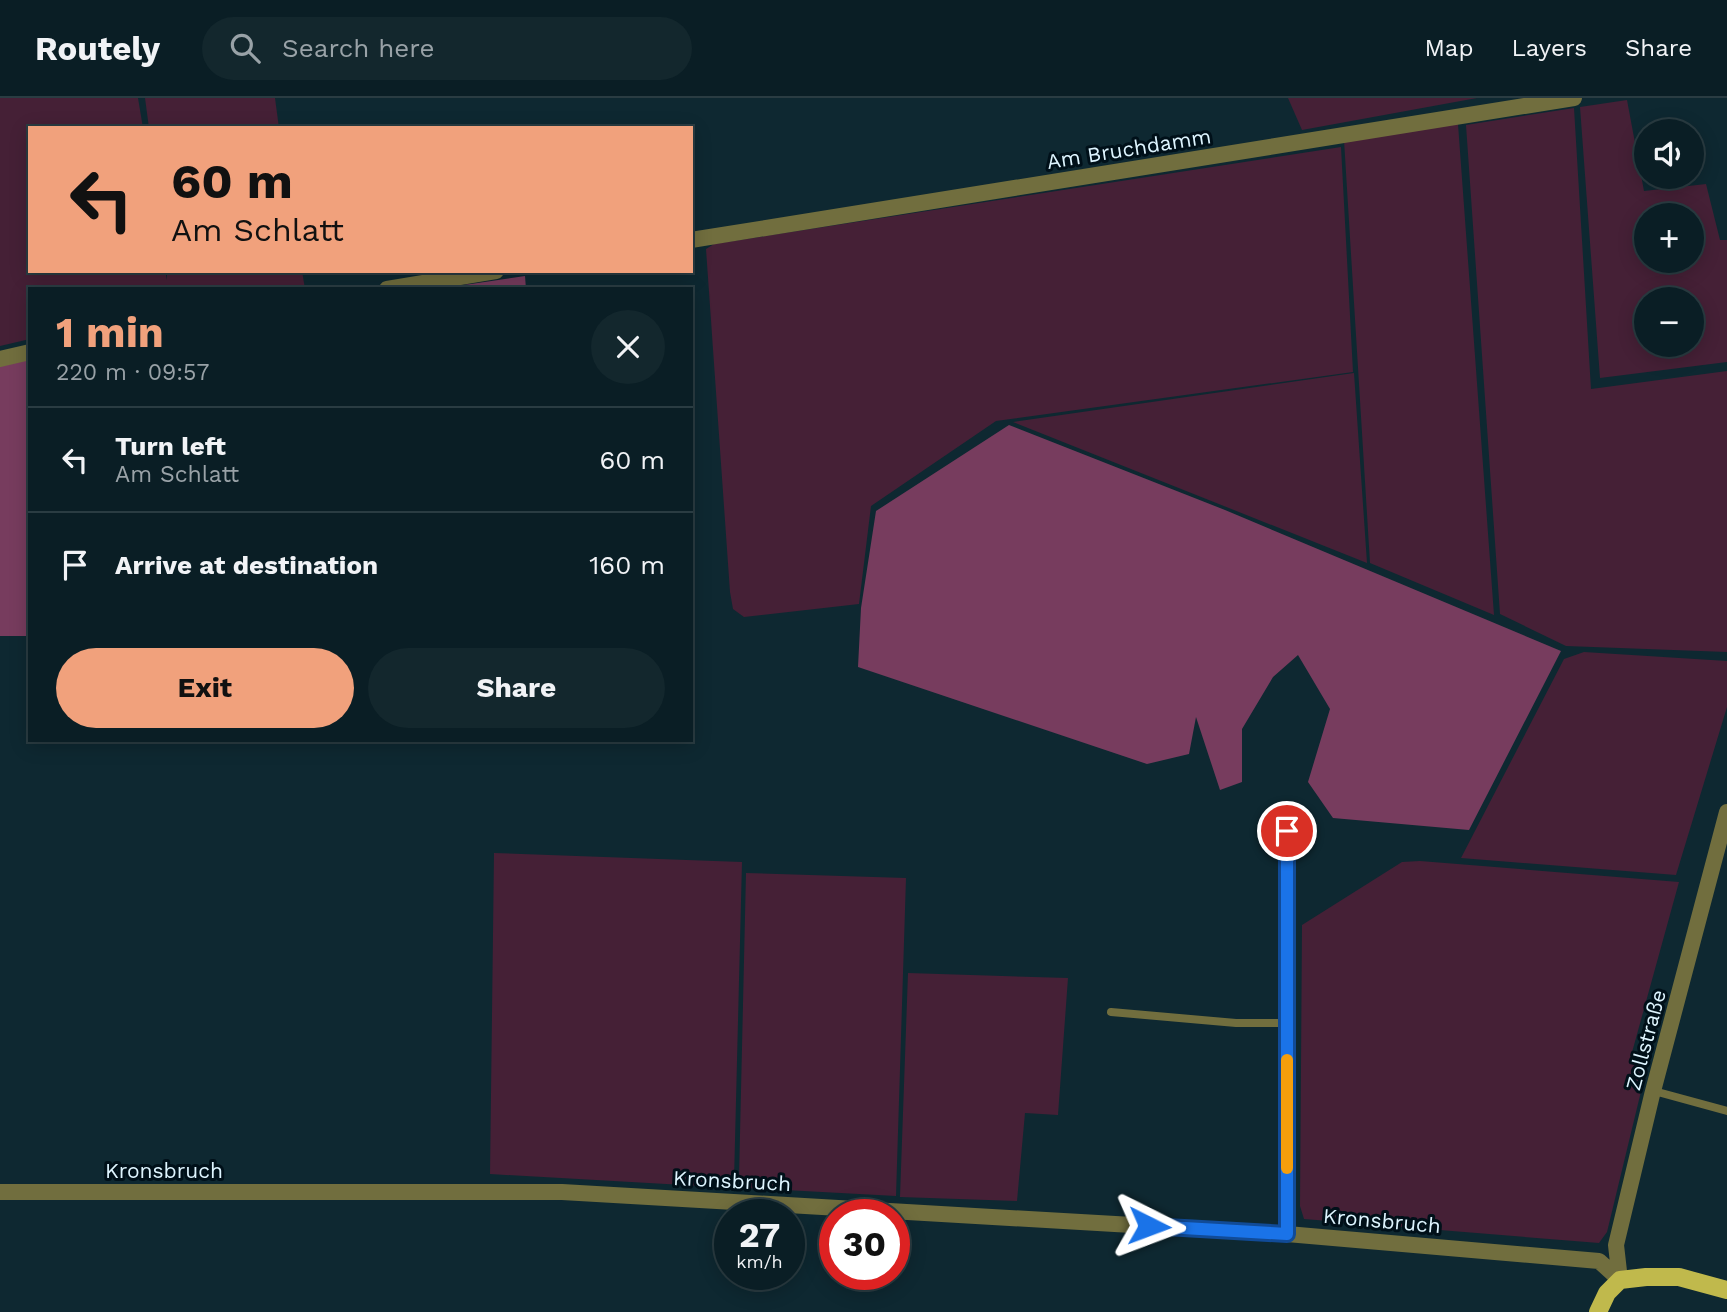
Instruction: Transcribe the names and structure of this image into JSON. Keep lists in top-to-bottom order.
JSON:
{
  "streets": {
    "street": ["Am Bruchdamm", "Zollstraße", "Kronsbruch"]
  },
  "crossings": [
    ["Zollstraße", "Kronsbruch"]
  ],
  "page": {
    "header": "Routely",
    "search": "Search here",
    "nav": ["Map", "Layers", "Share"],
    "map_buttons": ["+", "−"],
    "turn": ["60 m", "Am Schlatt"],
    "heading": ["1 min", "220 m · 09:57"],
    "list": [
      {
        "name": "Turn left",
        "note": "Am Schlatt",
        "value": "60 m"
      },
      {
        "name": "Arrive at destination",
        "value": "160 m"
      }
    ],
    "buttons": ["Exit", "Share"],
    "speed": "27 km/h",
    "limit": "30"
  }
}
